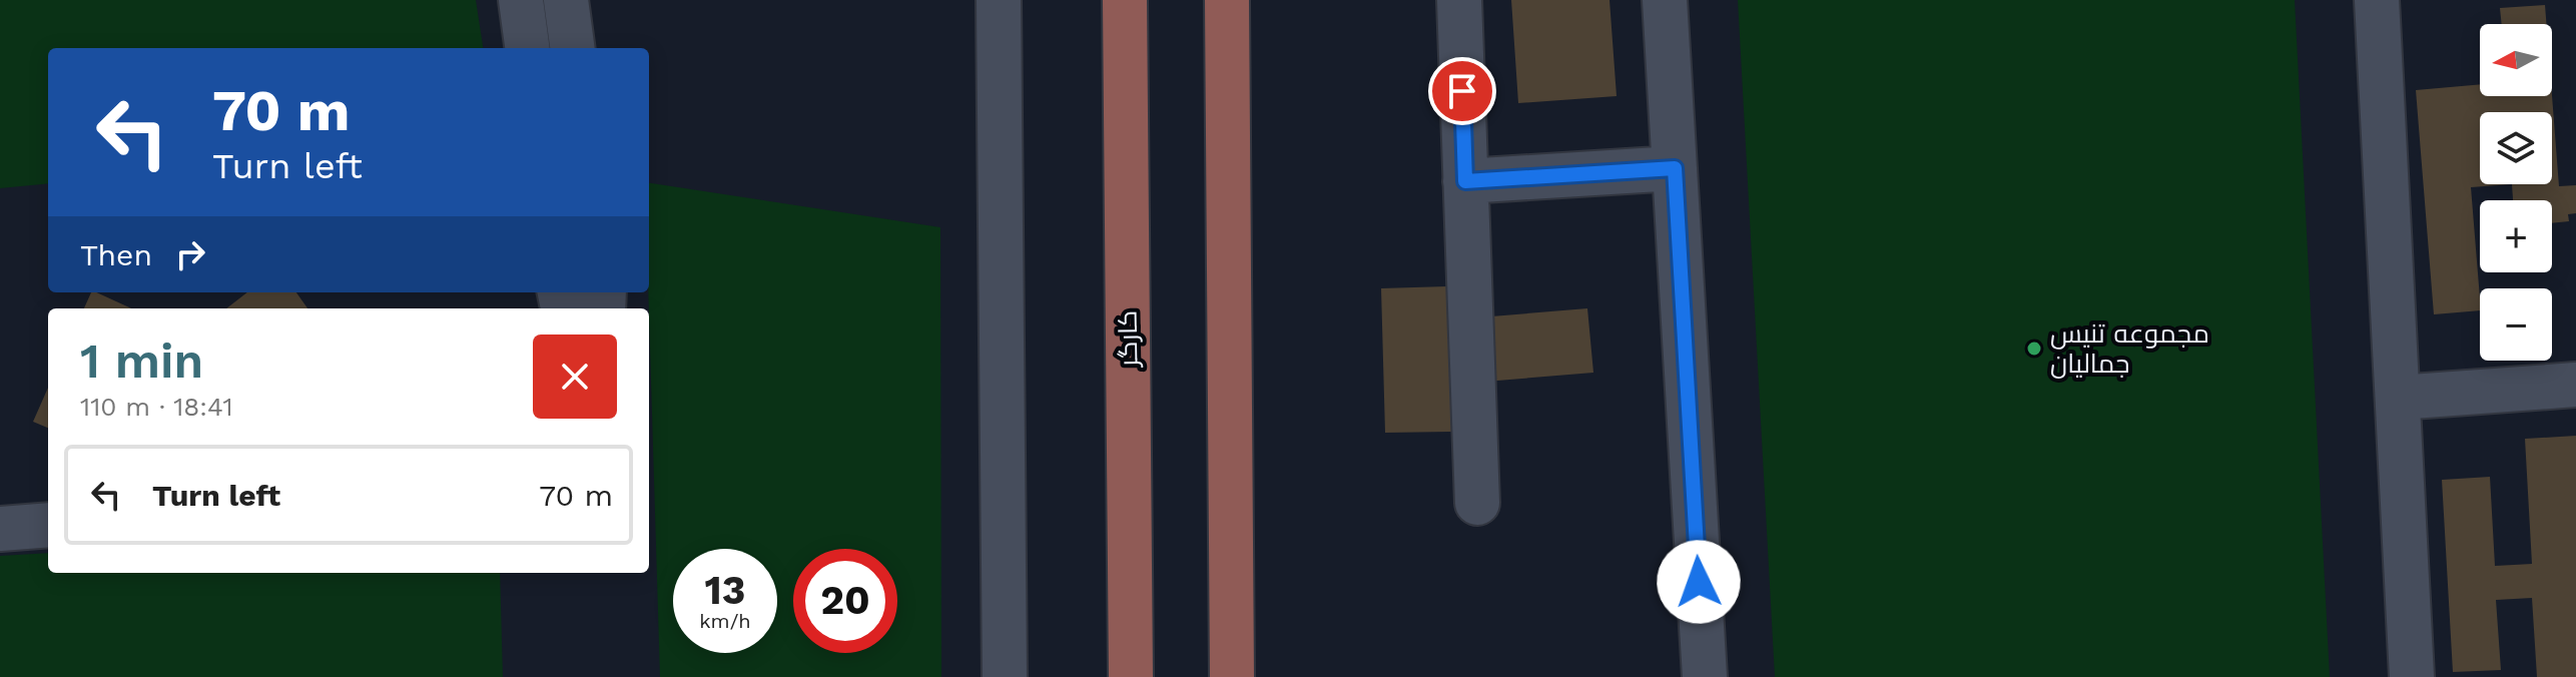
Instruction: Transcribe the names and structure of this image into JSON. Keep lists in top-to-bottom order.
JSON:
{
  "streets": {
    "main road": ["کارگر"]
  },
  "places": ["مجموعه تنیس جمالیان"],
  "north": "left",
  "page": {
    "map_buttons": ["+", "−"],
    "turn": ["70 m", "Turn left"],
    "then": "Then",
    "heading": ["1 min", "110 m · 18:41"],
    "list": [
      {
        "name": "Turn left",
        "value": "70 m"
      }
    ],
    "speed": "13 km/h",
    "limit": "20"
  }
}
